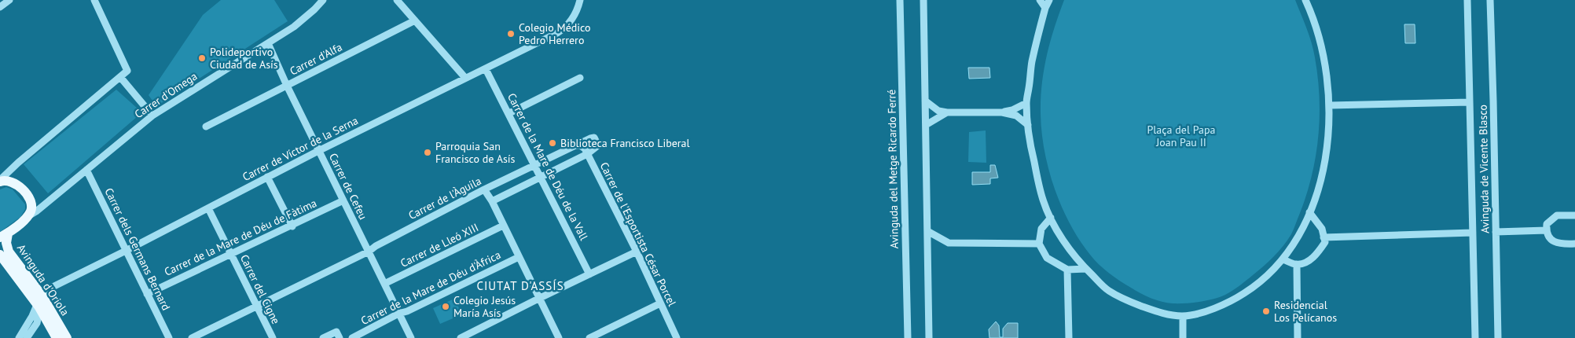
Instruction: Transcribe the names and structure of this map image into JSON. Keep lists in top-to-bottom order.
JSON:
{
  "streets": {
    "main road": ["Carrer d'Omega", "Avinguda d'Oriola"],
    "street": [
      "Carrer d'Alfa",
      "Carrer de Víctor de la Serna",
      "Carrer de la Mare de Déu de la Vall",
      "Avinguda del Metge Ricardo Ferré",
      "Avinguda de Vicente Blasco",
      "Carrer de Cefeu",
      "Carrer de l'Àguila",
      "Carrer de l'Esportista César Porcel",
      "Carrer de la Mare de Déu de Fàtima",
      "Carrer de Lleó XIII",
      "Carrer dels Germans Bernard",
      "Carrer de la Mare de Déu d'Àfrica",
      "Carrer del Cigne"
    ]
  },
  "crossings": [
    ["Carrer d'Alfa", "Carrer de Cefeu"],
    ["Carrer d'Omega", "Carrer de Cefeu"],
    ["Carrer d'Omega", "Carrer dels Germans Bernard"],
    ["Carrer d'Omega", "Avinguda d'Oriola"],
    ["Carrer de Víctor de la Serna", "Carrer de la Mare de Déu de la Vall"],
    ["Carrer de Víctor de la Serna", "Carrer de Cefeu"],
    ["Carrer de Víctor de la Serna", "Carrer dels Germans Bernard"],
    ["Carrer de Víctor de la Serna", "Avinguda d'Oriola"],
    ["Carrer de Víctor de la Serna", "Carrer del Cigne"],
    ["Carrer de la Mare de Déu de la Vall", "Carrer de l'Àguila"],
    ["Carrer de Cefeu", "Carrer de l'Àguila"],
    ["Carrer de Cefeu", "Carrer de la Mare de Déu de Fàtima"],
    ["Carrer de Cefeu", "Carrer de Lleó XIII"],
    ["Carrer de Cefeu", "Carrer de la Mare de Déu d'Àfrica"],
    ["Carrer de l'Àguila", "Carrer de l'Esportista César Porcel"],
    ["Carrer de l'Àguila", "Carrer del Cigne"],
    ["Carrer de la Mare de Déu de Fàtima", "Carrer dels Germans Bernard"],
    ["Carrer de la Mare de Déu de Fàtima", "Carrer del Cigne"]
  ],
  "districts": ["CIUTAT D'ASSÍS"],
  "parks": ["Plaça del Papa Joan Pau II"],
  "places": [
    "Colegio Médico Pedro Herrero",
    "Polideportivo Ciudad de Asís",
    "Biblioteca Francisco Liberal",
    "Parroquia San Francisco de Asís",
    "Colegio Jesús María Asís",
    "Residencial Los Pelícanos"
  ]
}
